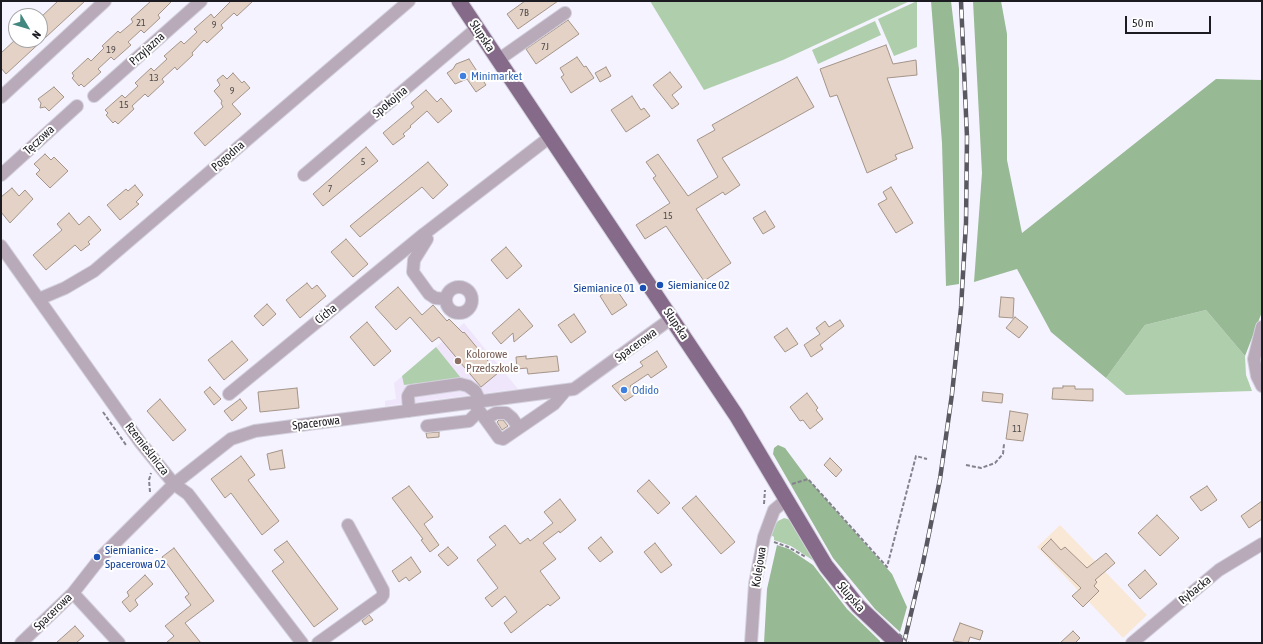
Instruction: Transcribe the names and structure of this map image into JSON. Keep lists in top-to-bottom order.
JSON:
{
  "streets": {
    "main road": ["Słupska"],
    "street": [
      "Przyjazna",
      "Spokojna",
      "Tęczowa",
      "Pogodna",
      "Cicha",
      "Spacerowa",
      "Rzemieślnicza",
      "Kolejowa",
      "Rybacka"
    ]
  },
  "crossings": [
    ["Słupska", "Spokojna"],
    ["Słupska", "Cicha"],
    ["Słupska", "Spacerowa"],
    ["Słupska", "Kolejowa"],
    ["Pogodna", "Rzemieślnicza"],
    ["Spacerowa", "Rzemieślnicza"]
  ],
  "places": [
    "Minimarket",
    "Siemianice 02",
    "Siemianice 01",
    "Kolorowe Przedszkole",
    "Odido",
    "Siemianice - Spacerowa 02"
  ],
  "house_numbers": [
    "7B",
    "21",
    "9",
    "7J",
    "19",
    "13",
    "9",
    "15",
    "5",
    "7",
    "15",
    "11"
  ],
  "scale_bar": "50 m",
  "north": "bottom right"
}
